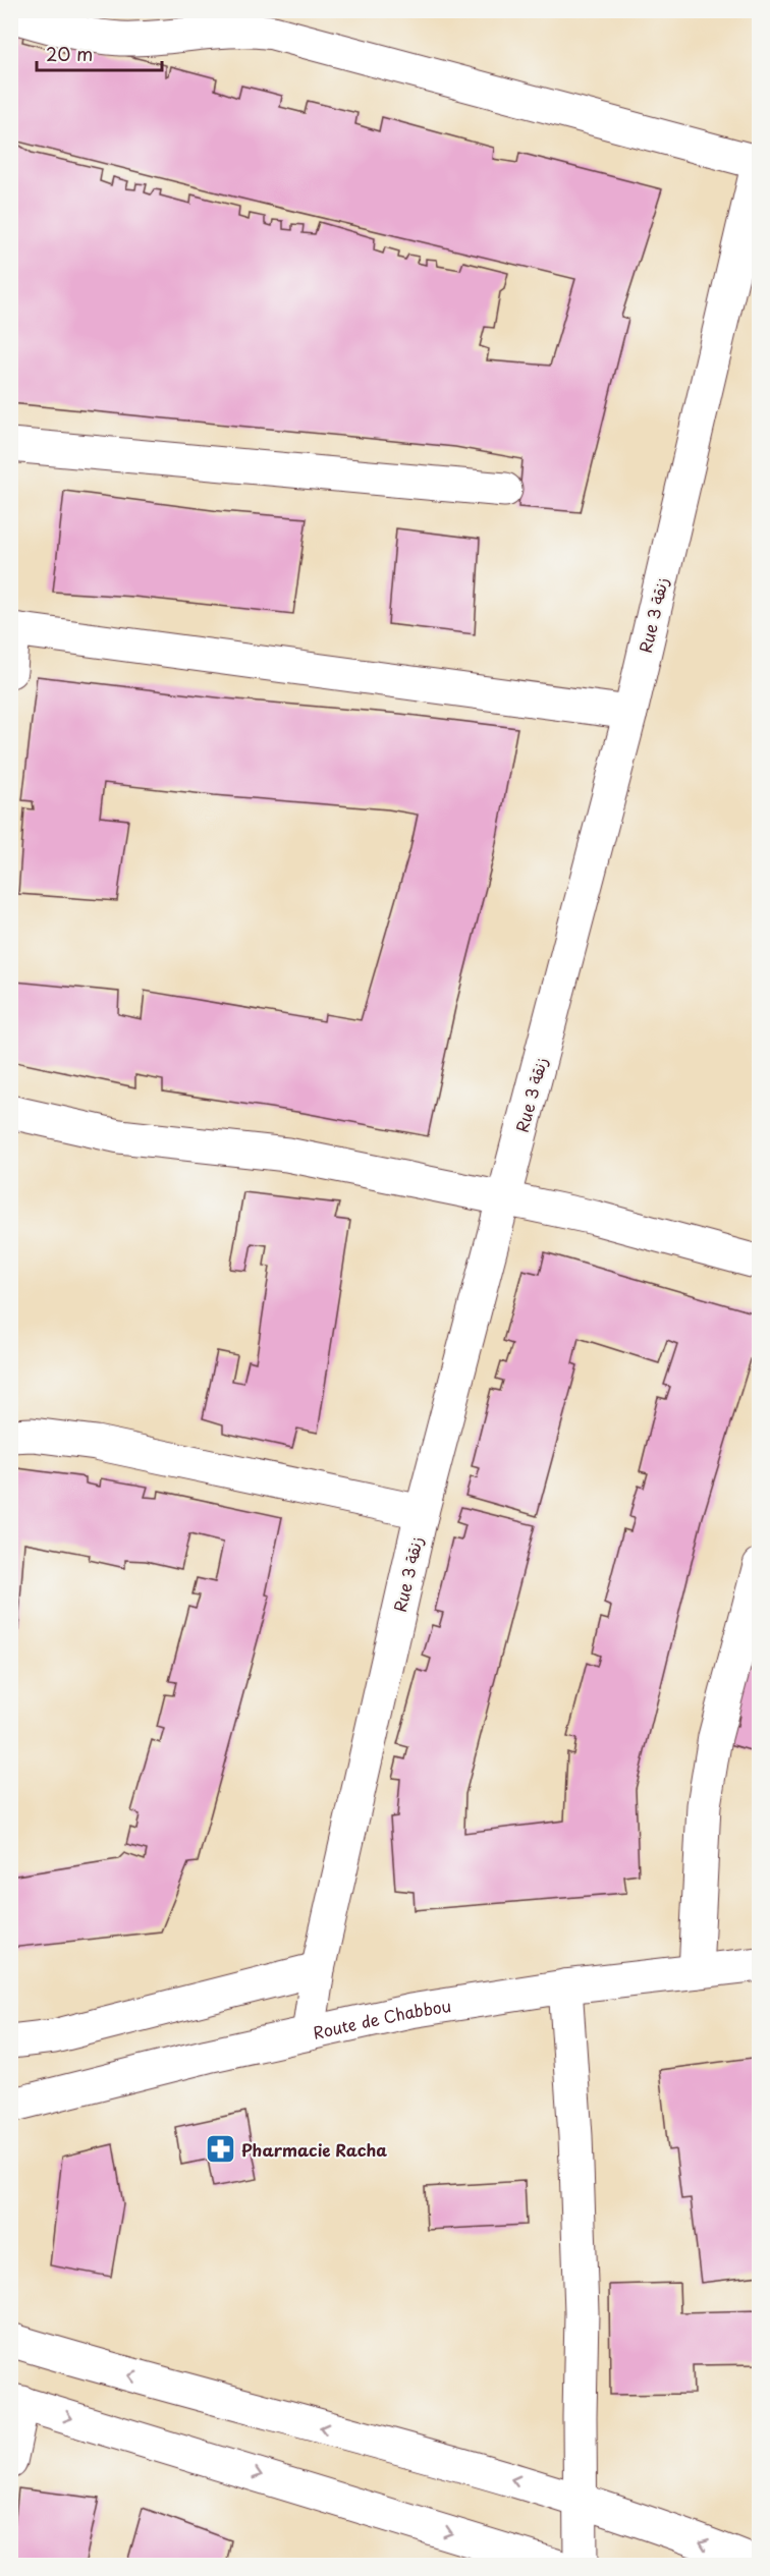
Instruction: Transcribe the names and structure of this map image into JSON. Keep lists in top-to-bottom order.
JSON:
{
  "streets": {
    "street": ["Rue 3 زنقة", "Route de Chabbou"]
  },
  "crossings": [
    ["Rue 3 زنقة", "Route de Chabbou"]
  ],
  "places": {
    "pharmacy": ["Pharmacie Racha"]
  },
  "scale_bar": "20 m"
}
